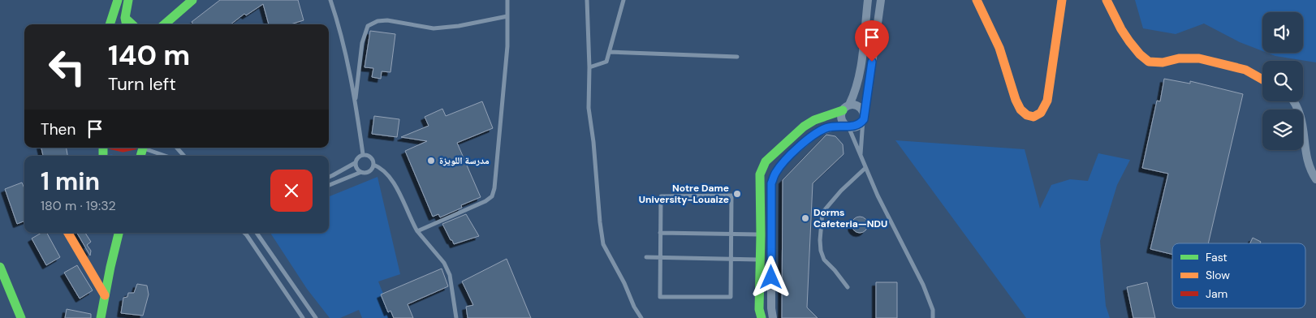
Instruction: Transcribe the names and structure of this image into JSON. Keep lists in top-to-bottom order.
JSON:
{
  "places": ["مدرسة اللويزة", "Notre Dame University-Louaize", "Dorms Cafeteria—NDU"],
  "legend": ["Fast", "Slow", "Jam"],
  "page": {
    "turn": ["140 m", "Turn left"],
    "then": "Then",
    "heading": ["1 min", "180 m · 19:32"]
  }
}
